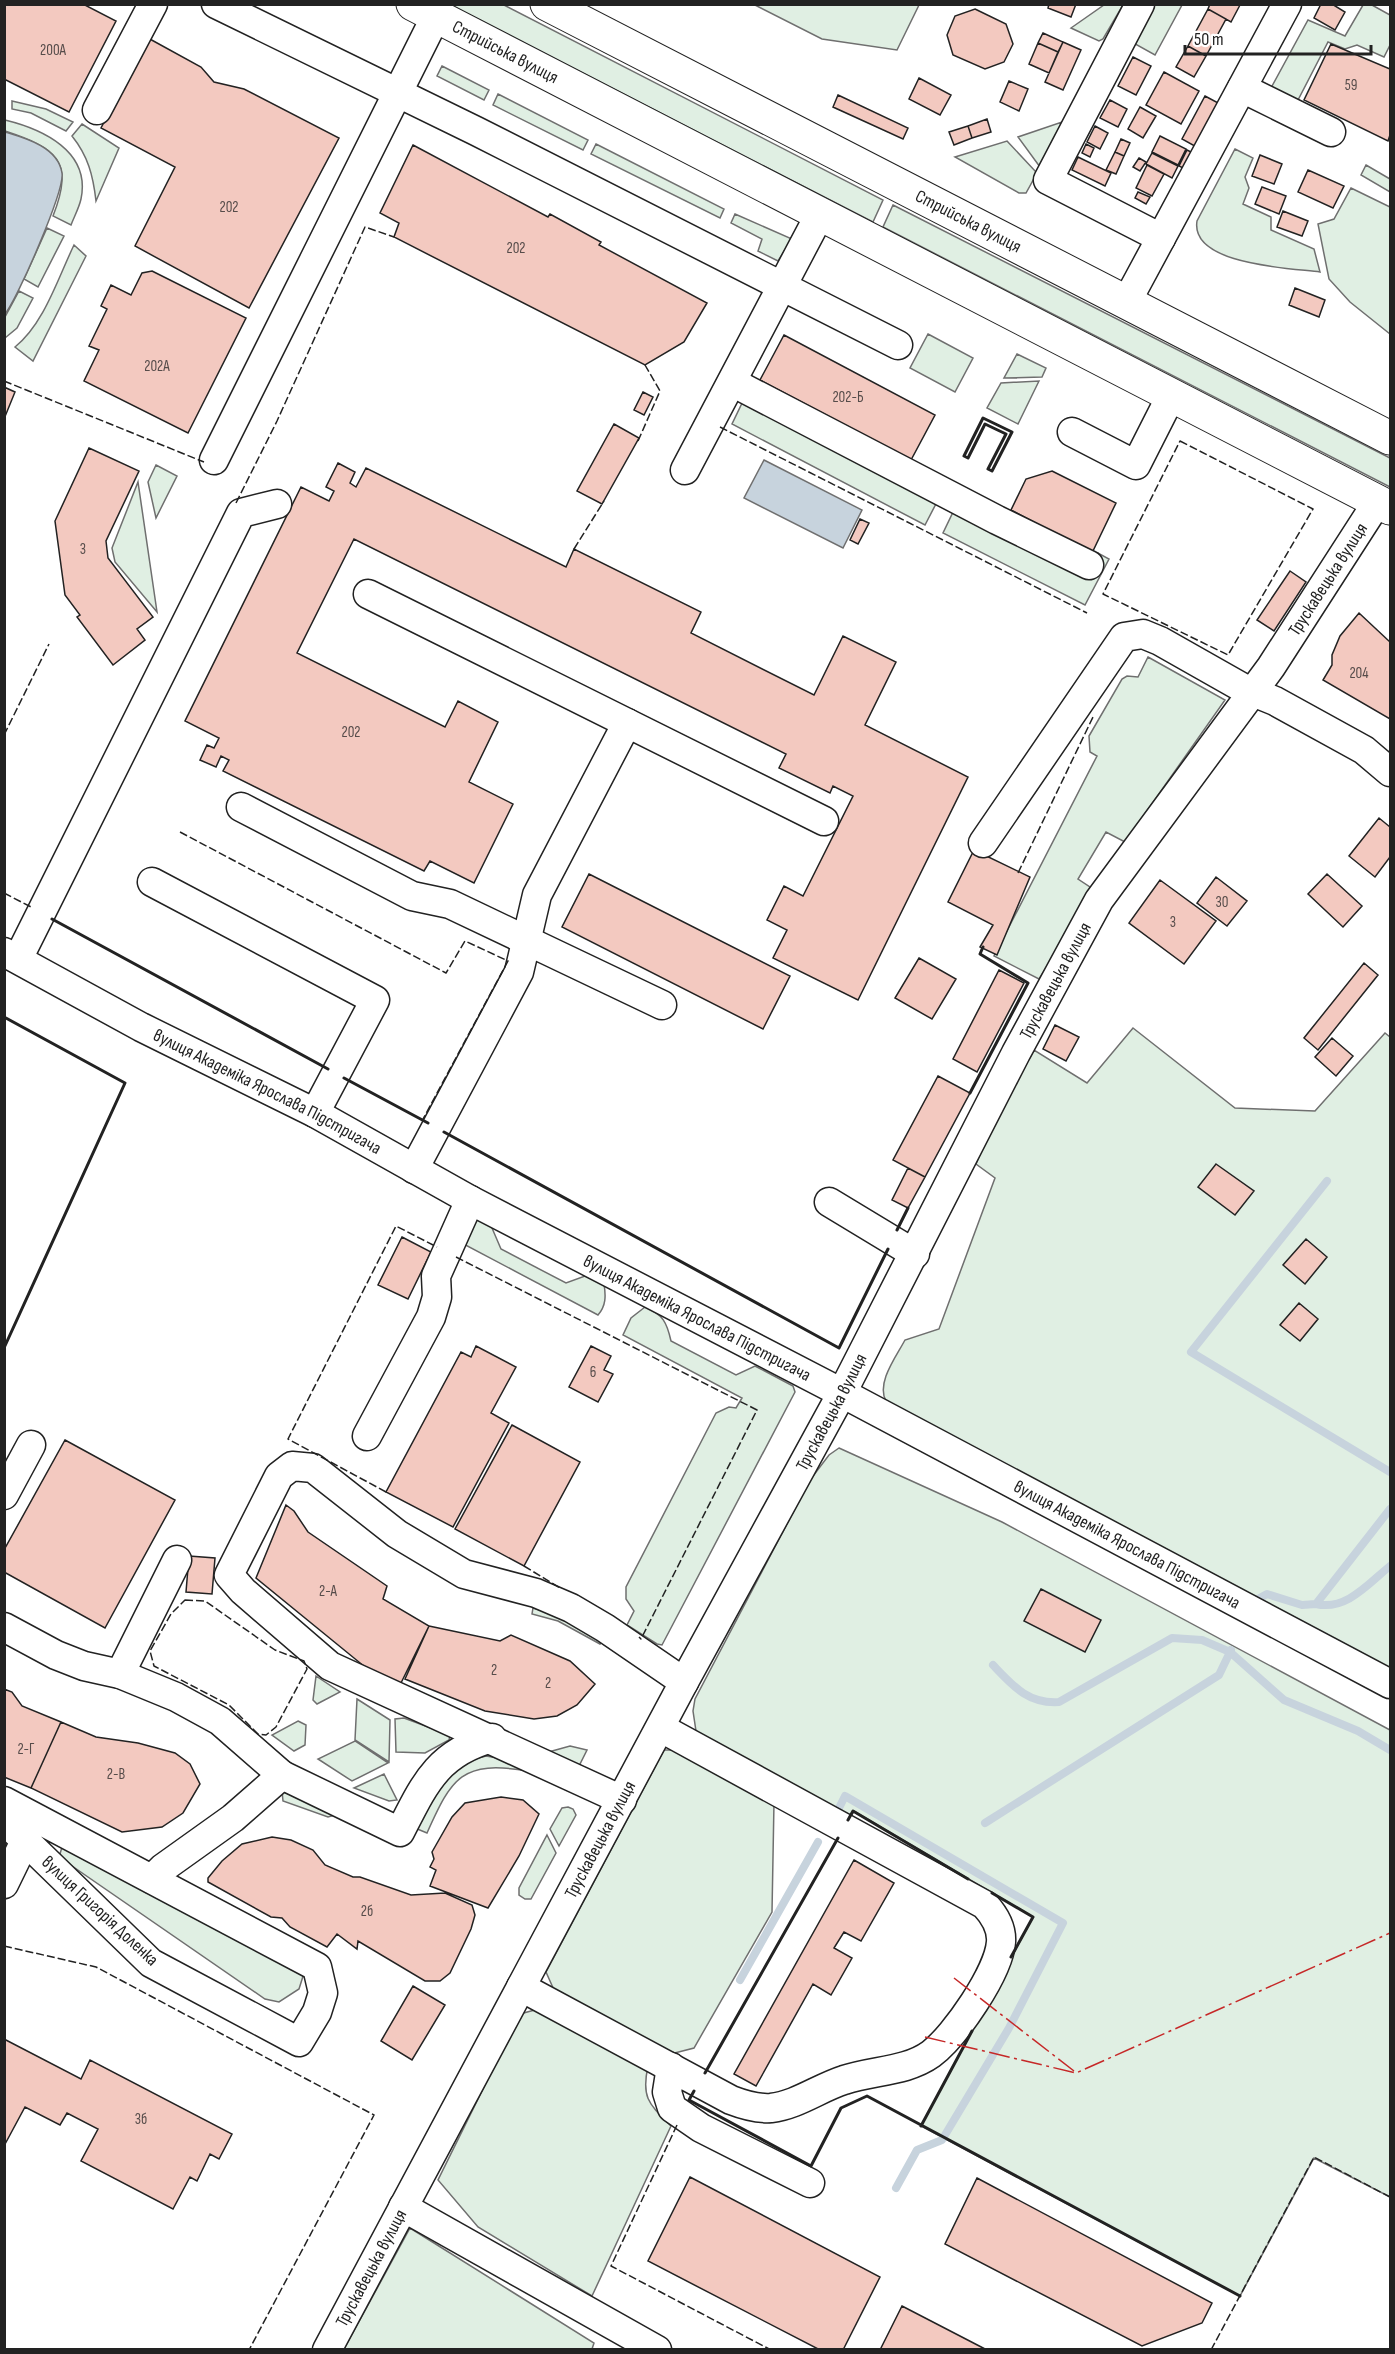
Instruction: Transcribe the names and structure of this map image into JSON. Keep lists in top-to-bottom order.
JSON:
{
  "streets": {
    "main road": ["Стрийська вулиця"],
    "street": ["Трускавецька вулиця", "вулиця Академіка Ярослава Підстригача", "вулиця Григорія Доленка"]
  },
  "crossings": [
    ["Стрийська вулиця", "Трускавецька вулиця"],
    ["Трускавецька вулиця", "вулиця Академіка Ярослава Підстригача"]
  ],
  "house_numbers": [
    "200А",
    "59",
    "202",
    "202",
    "202А",
    "202-Б",
    "3",
    "204",
    "202",
    "30",
    "3",
    "6",
    "2-А",
    "2",
    "2",
    "2-Г",
    "2-В",
    "2б",
    "3б"
  ],
  "scale_bar": "50 m"
}
